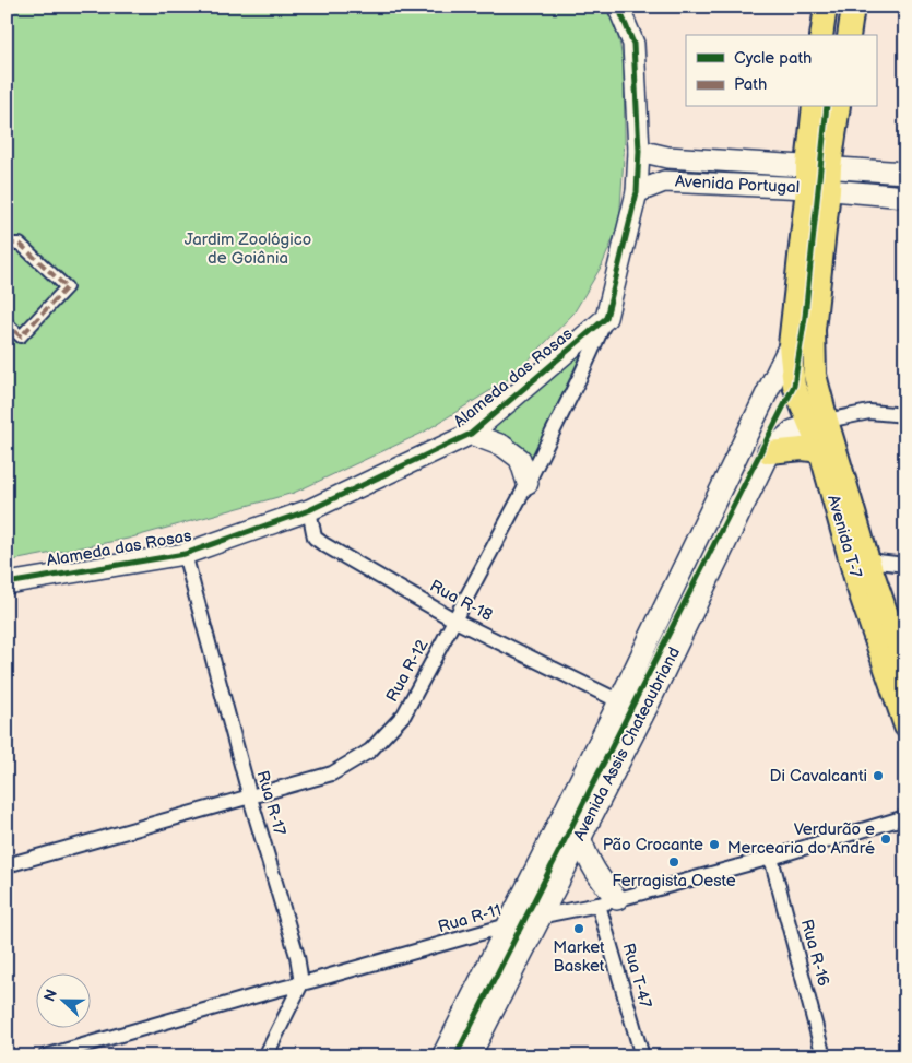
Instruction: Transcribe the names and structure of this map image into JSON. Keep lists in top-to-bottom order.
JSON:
{
  "streets": {
    "main road": [
      "Avenida Portugal",
      "Alameda das Rosas",
      "Avenida T-7",
      "Avenida Assis Chateaubriand"
    ],
    "street": [
      "Rua R-18",
      "Rua R-12",
      "Rua R-17",
      "Rua R-11",
      "Rua R-16",
      "Rua T-47"
    ]
  },
  "crossings": [
    ["Avenida Portugal", "Avenida Assis Chateaubriand"],
    ["Alameda das Rosas", "Rua R-18"],
    ["Alameda das Rosas", "Rua R-12"],
    ["Alameda das Rosas", "Rua R-17"],
    ["Avenida T-7", "Avenida Assis Chateaubriand"],
    ["Rua R-18", "Rua R-12"],
    ["Rua R-18", "Avenida Assis Chateaubriand"],
    ["Rua R-12", "Rua R-17"],
    ["Avenida Assis Chateaubriand", "Rua R-11"],
    ["Rua R-17", "Rua R-11"],
    ["Rua R-11", "Rua R-16"],
    ["Rua R-11", "Rua T-47"]
  ],
  "parks": ["Jardim Zoológico de Goiânia"],
  "places": [
    "Di Cavalcanti",
    "Verdurão e Mercearia do André",
    "Pão Crocante",
    "Ferragista Oeste",
    "Market Basket"
  ],
  "legend": ["Cycle path", "Path"],
  "north": "left"
}
